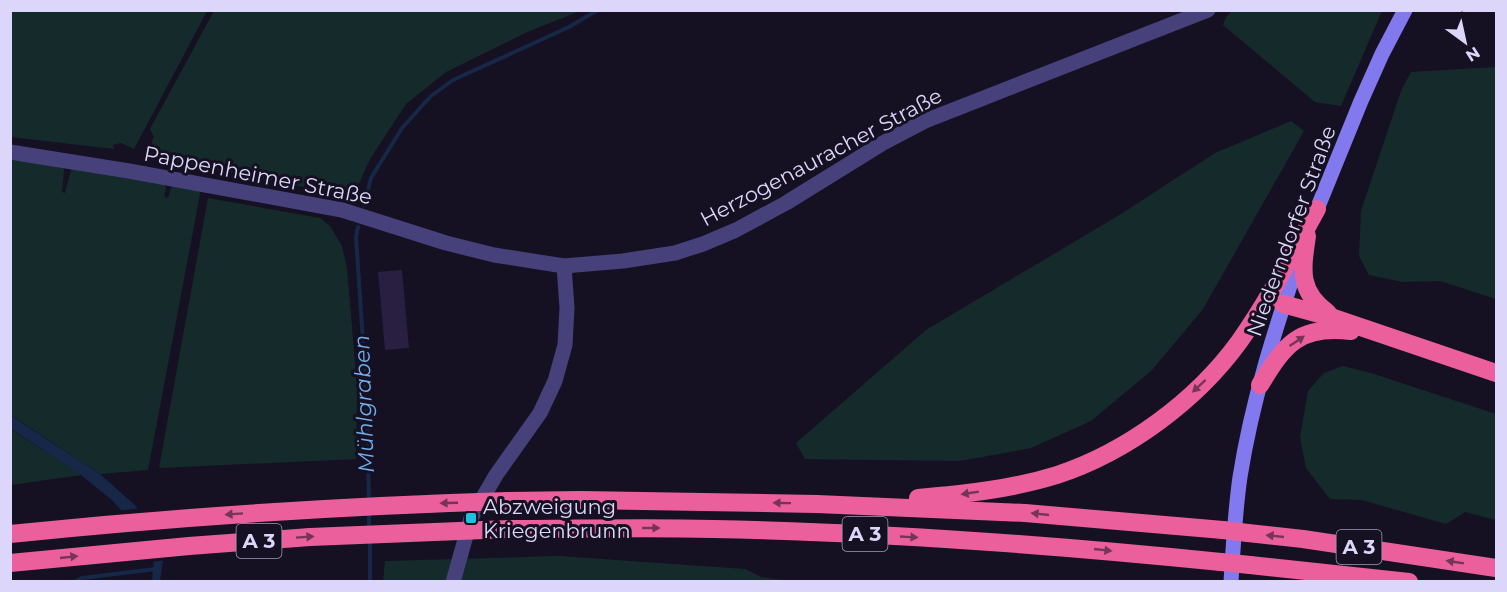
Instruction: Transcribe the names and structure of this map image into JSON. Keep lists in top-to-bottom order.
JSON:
{
  "streets": {
    "highway": ["A 3"],
    "main road": ["Niederndorfer Straße"],
    "street": ["Herzogenauracher Straße", "Pappenheimer Straße"]
  },
  "crossings": [
    ["Herzogenauracher Straße", "Pappenheimer Straße"]
  ],
  "water": ["Mühlgraben"],
  "places": {
    "transit": ["Abzweigung Kriegenbrunn"]
  },
  "north": "bottom right"
}
